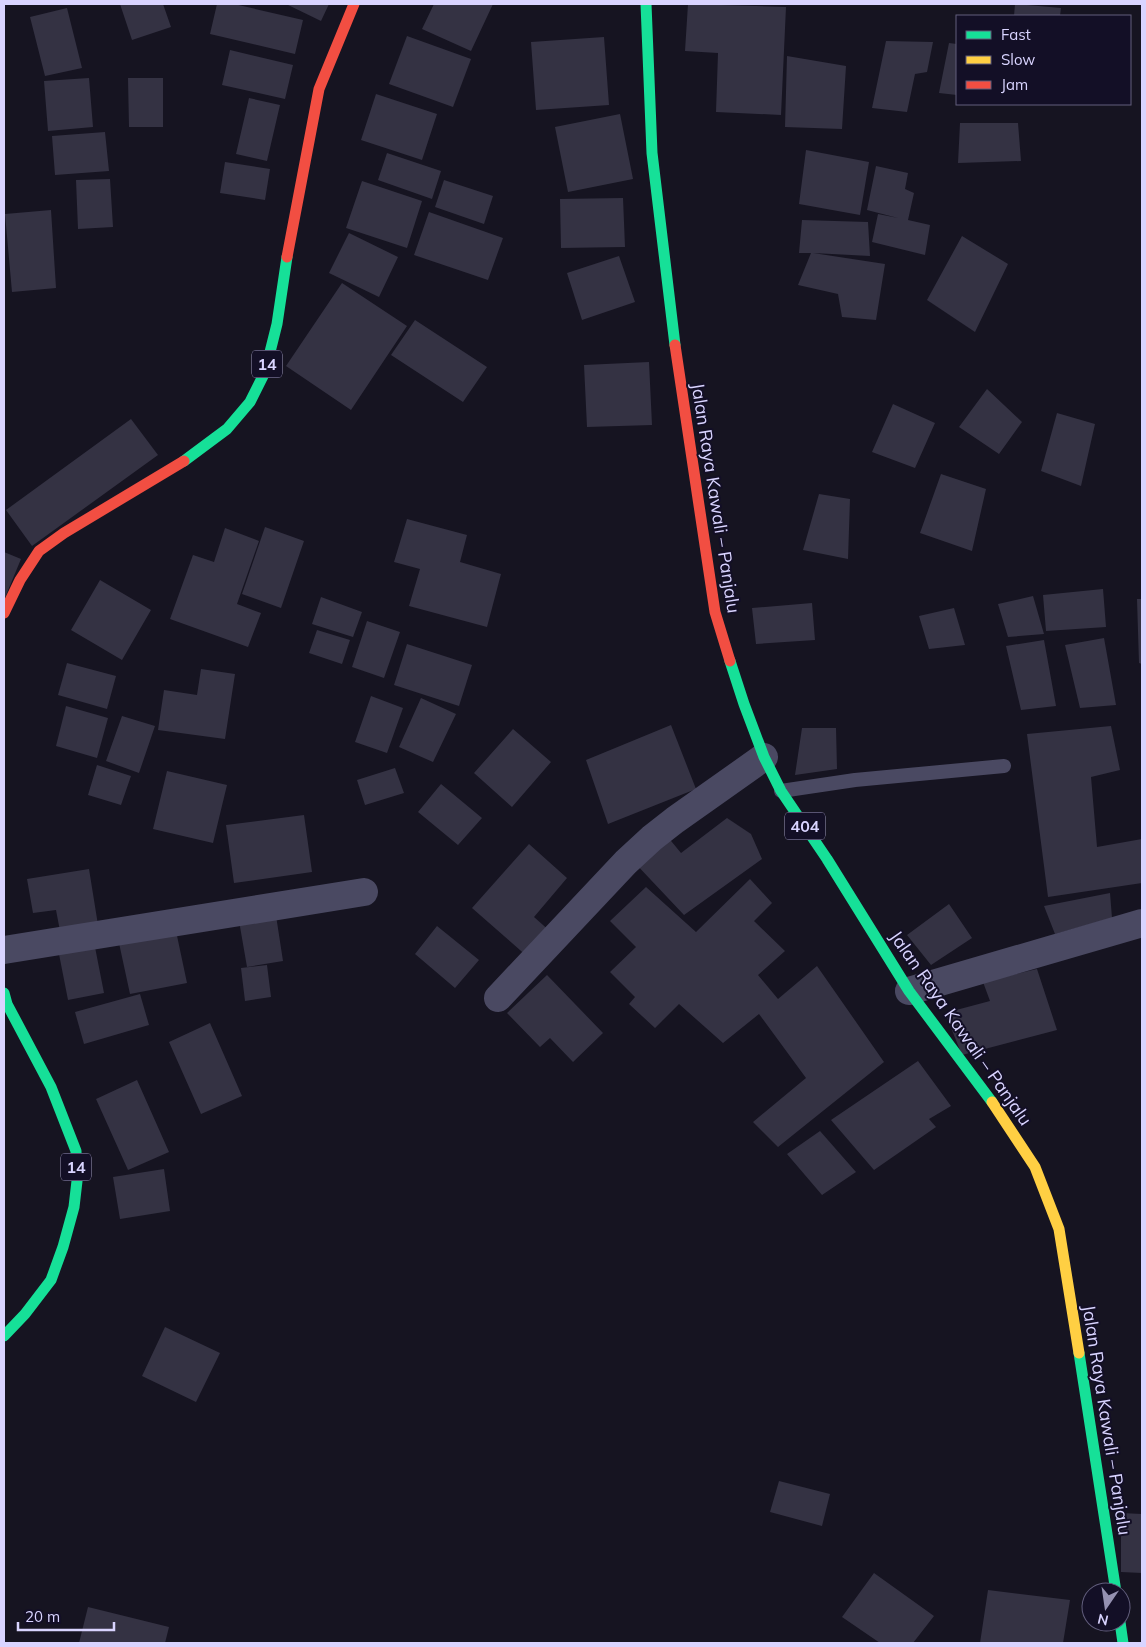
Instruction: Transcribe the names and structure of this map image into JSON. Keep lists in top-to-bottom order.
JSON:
{
  "streets": {
    "main road": ["14", "Jalan Raya Kawali – Panjalu", "404"]
  },
  "legend": ["Fast", "Slow", "Jam"],
  "scale_bar": "20 m",
  "north": "bottom"
}
